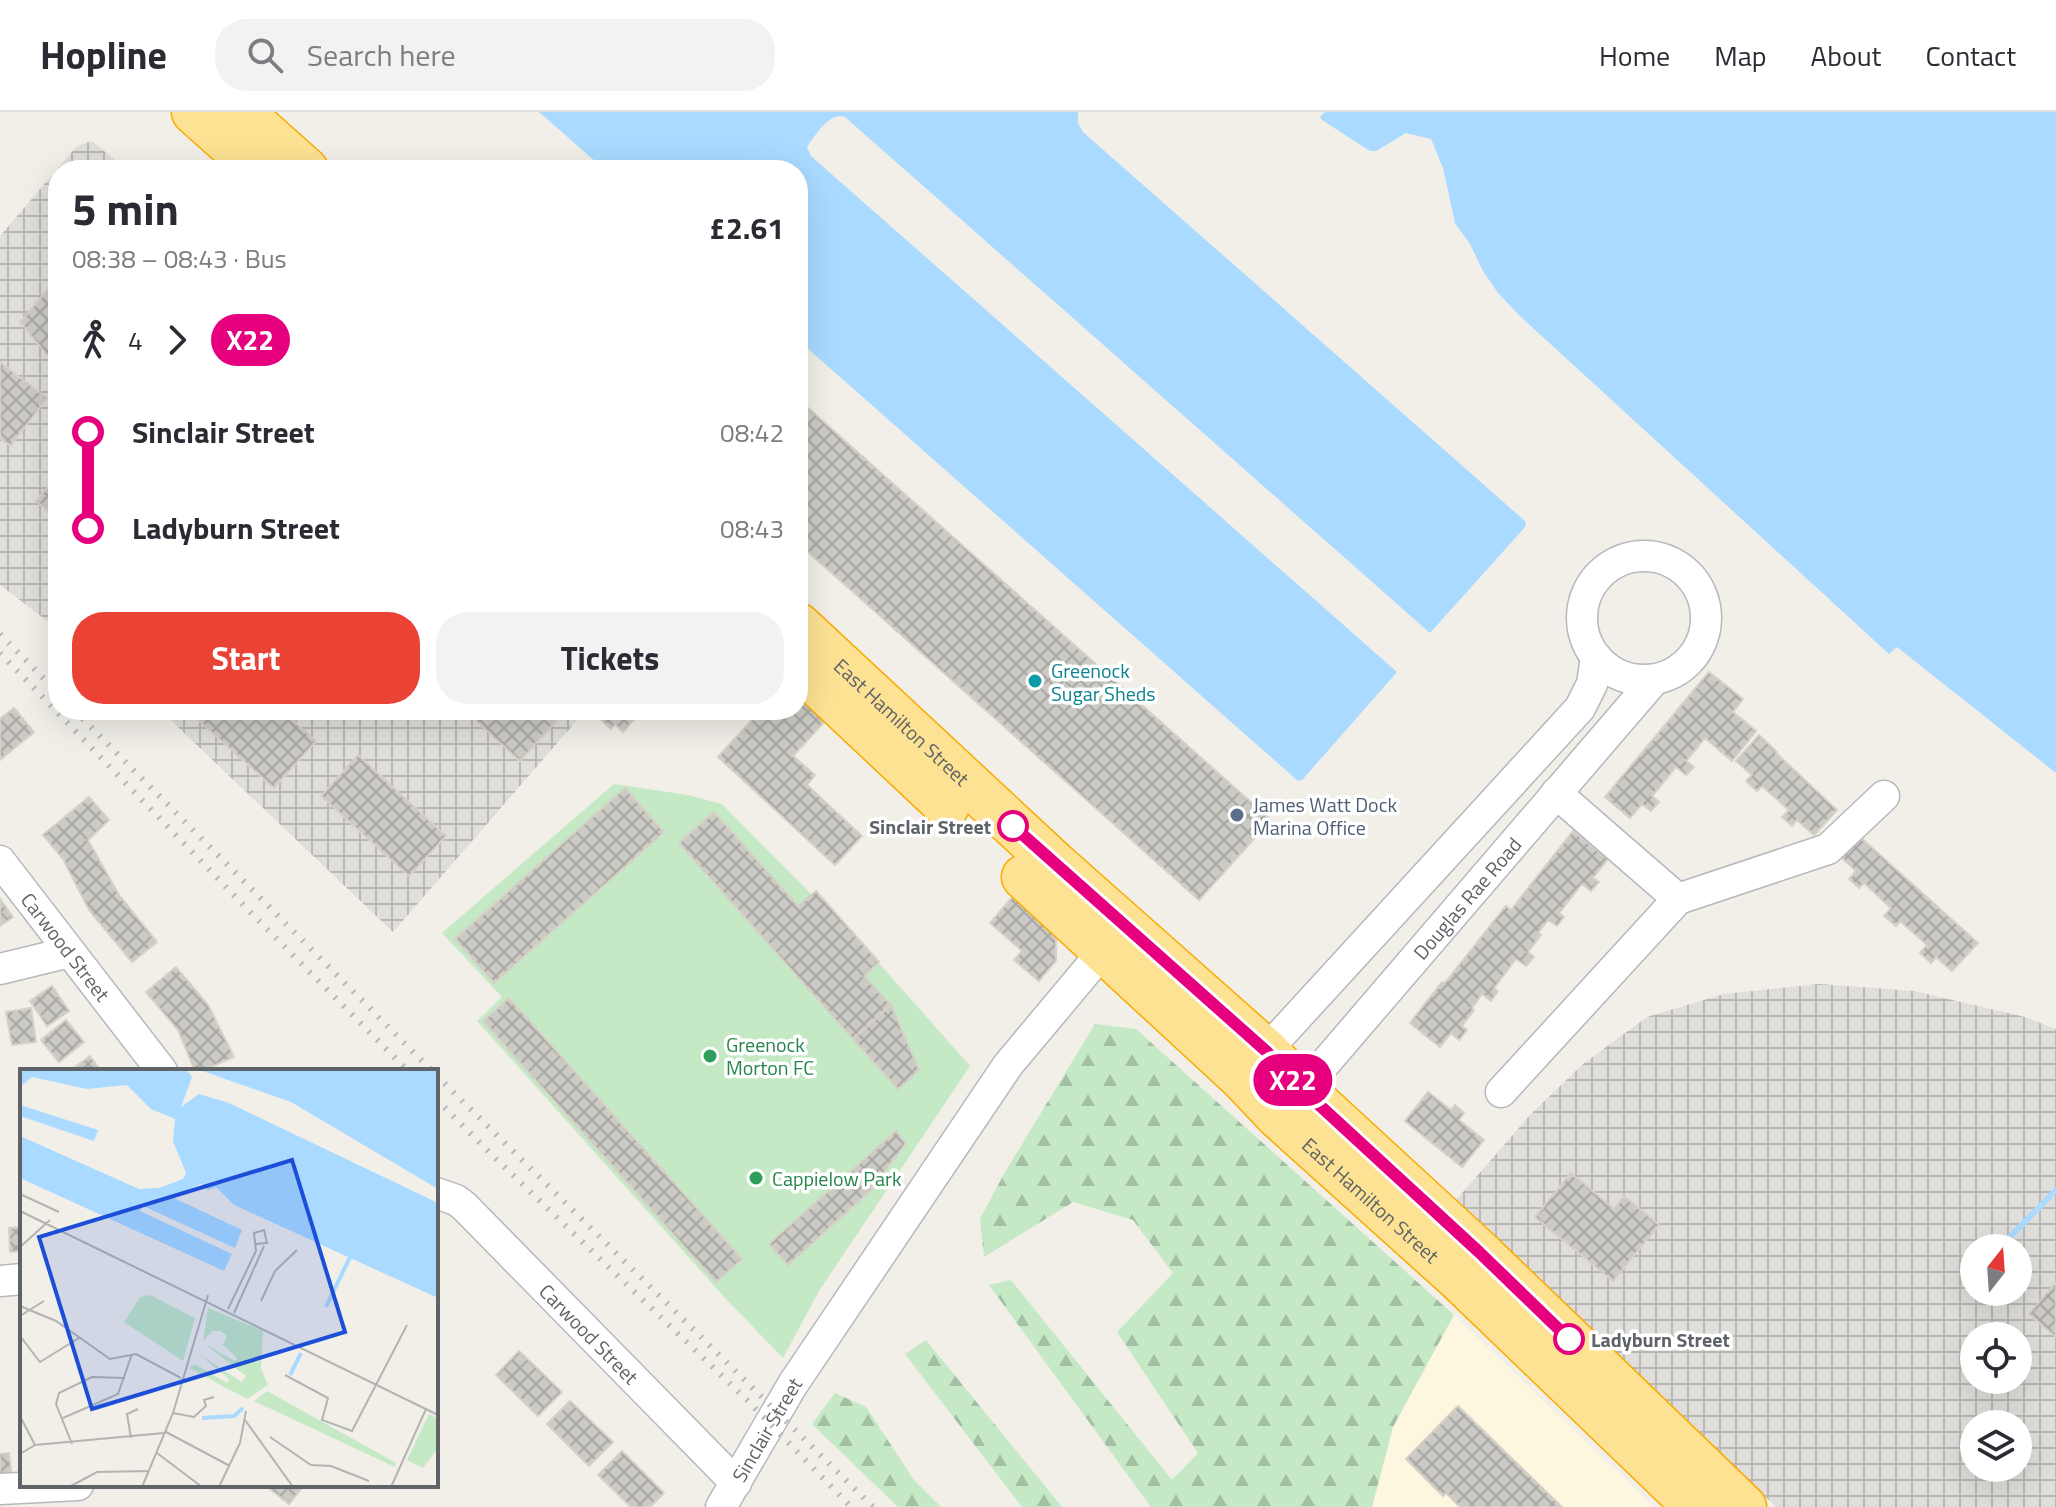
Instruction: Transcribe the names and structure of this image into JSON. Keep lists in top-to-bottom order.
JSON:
{
  "streets": {
    "highway": ["East Hamilton Street"],
    "street": ["Douglas Rae Road", "Carwood Street", "Sinclair Street"]
  },
  "crossings": [
    ["East Hamilton Street", "Douglas Rae Road"],
    ["East Hamilton Street", "Sinclair Street"],
    ["Carwood Street", "Sinclair Street"]
  ],
  "places": [
    "Greenock Sugar Sheds",
    "James Watt Dock Marina Office",
    "Sinclair Street",
    "Greenock Morton FC",
    "Cappielow Park",
    "Ladyburn Street"
  ],
  "lines": ["bus line X22"],
  "north": "top",
  "page": {
    "header": "Hopline",
    "search": "Search here",
    "nav": [
      "Home",
      "Map",
      "About",
      "Contact"
    ],
    "on_map": "X22",
    "heading": ["5 min", "08:38 – 08:43 · Bus", "£2.61"],
    "legs": ["4", "X22"],
    "list": [
      {
        "name": "Sinclair Street",
        "value": "08:42"
      },
      {
        "name": "Ladyburn Street",
        "value": "08:43"
      }
    ],
    "buttons": ["Start", "Tickets"]
  }
}
